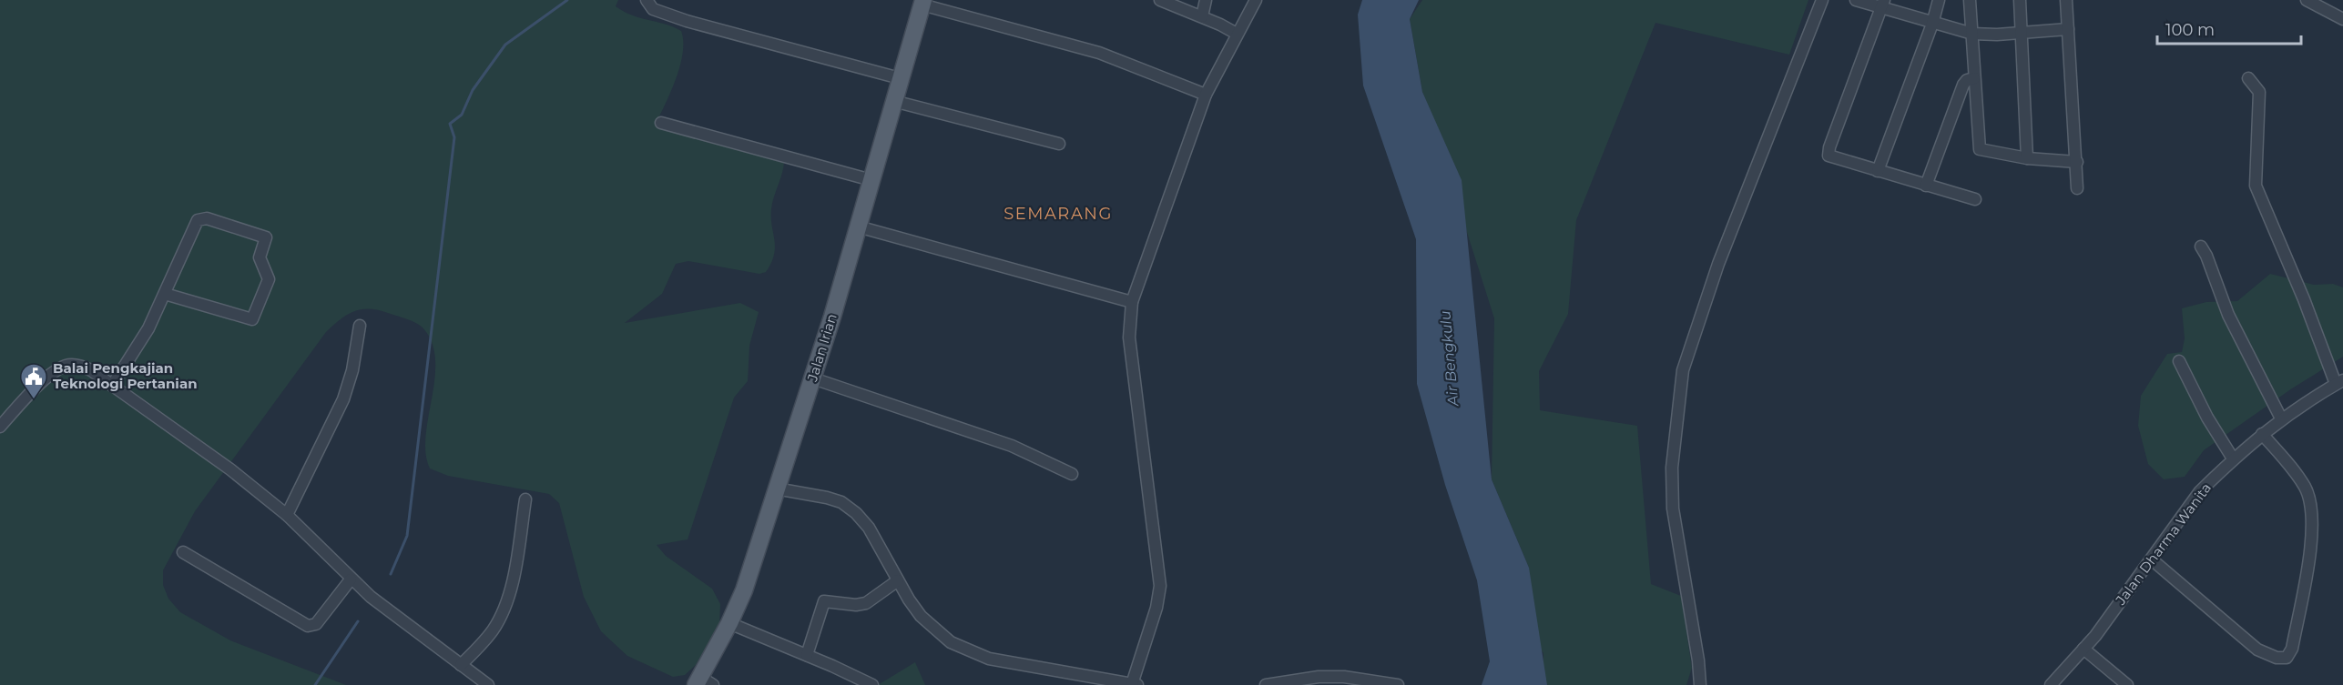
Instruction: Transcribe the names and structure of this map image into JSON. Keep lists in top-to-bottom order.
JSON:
{
  "streets": {
    "main road": ["Jalan Irian"],
    "street": ["Jalan Dharma Wanita"]
  },
  "districts": ["SEMARANG"],
  "water": ["Air Bengkulu"],
  "places": {
    "public building": ["Balai Pengkajian Teknologi Pertanian"]
  },
  "scale_bar": "100 m"
}
